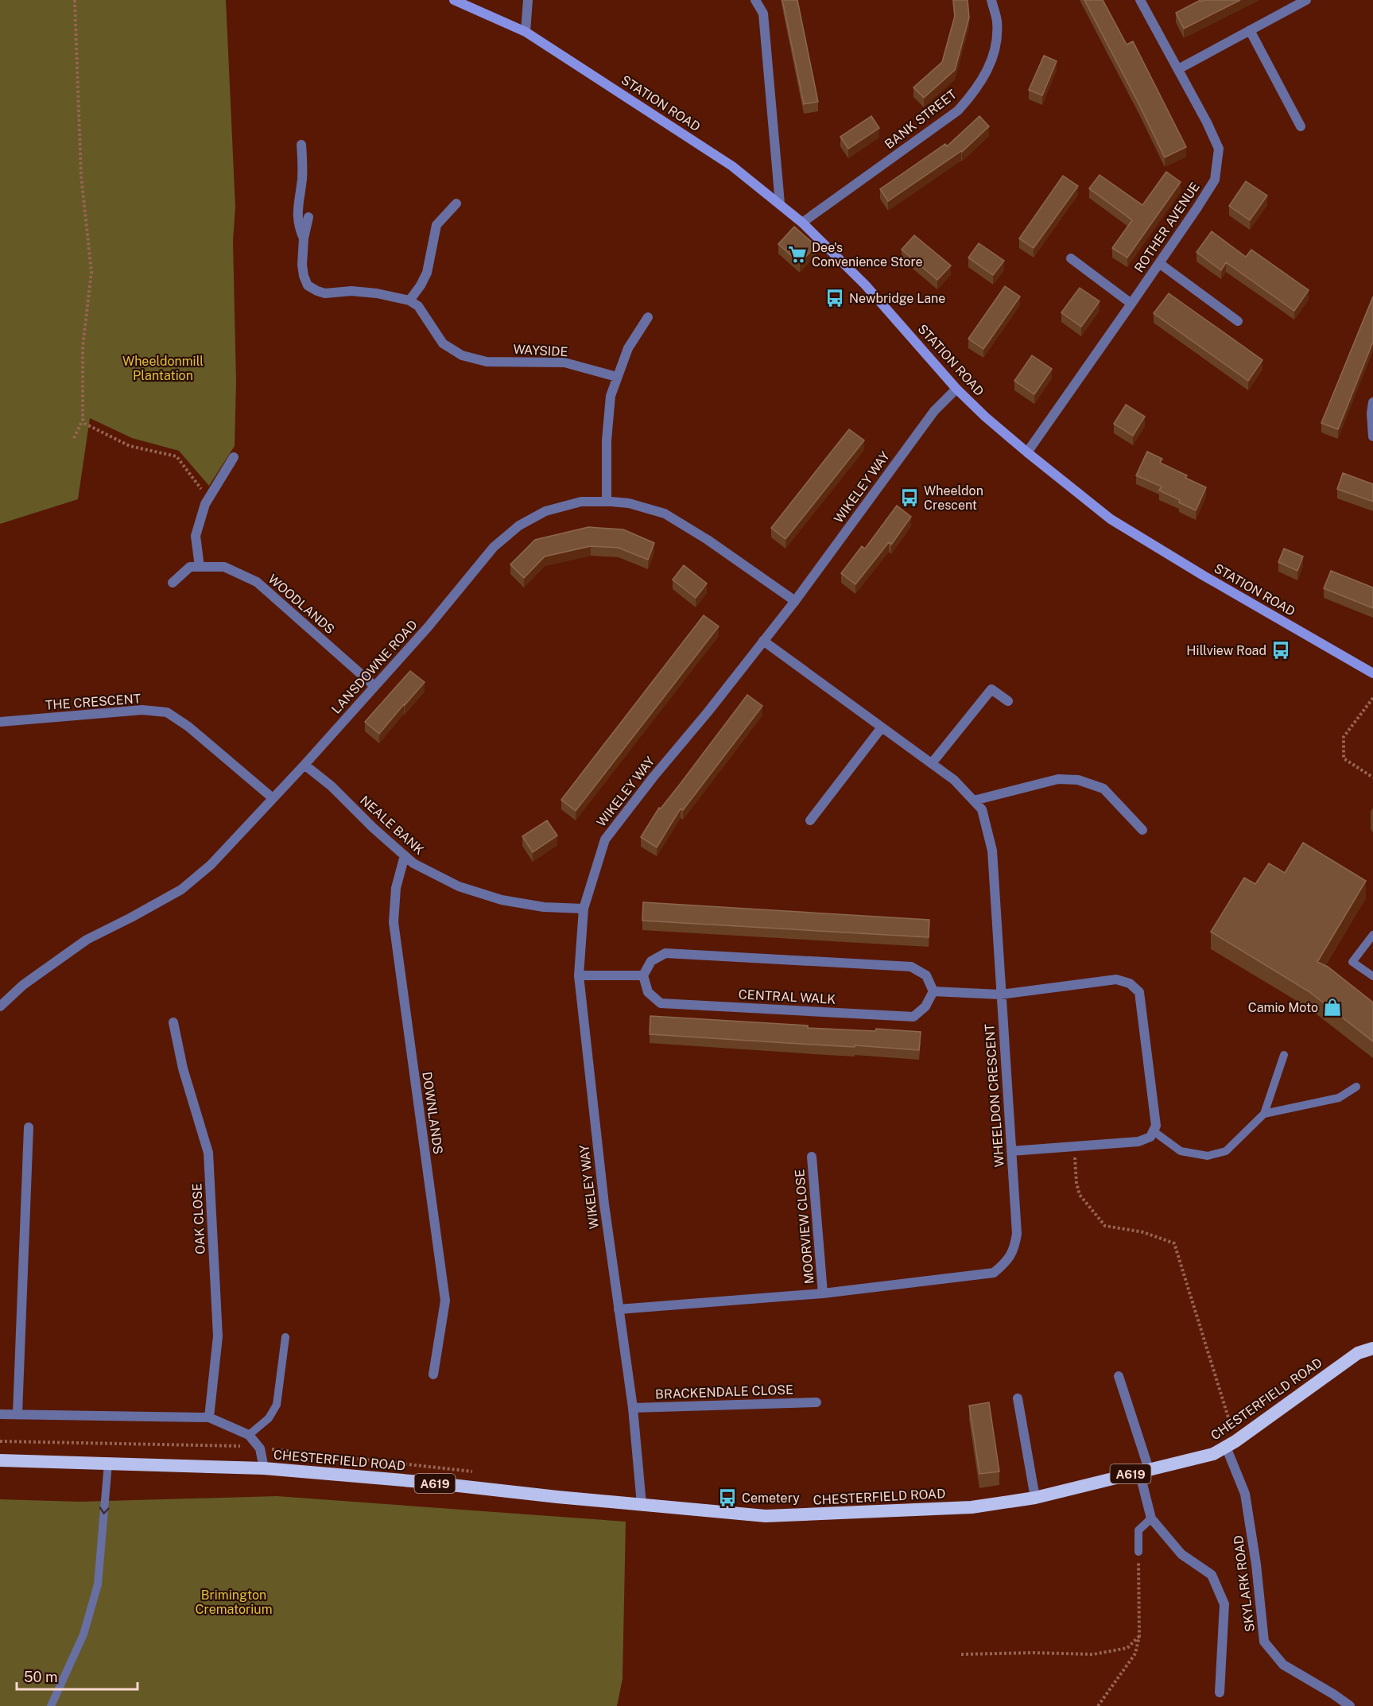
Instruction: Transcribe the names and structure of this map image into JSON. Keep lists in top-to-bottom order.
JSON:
{
  "streets": {
    "highway": ["CHESTERFIELD ROAD", "A619"],
    "main road": ["STATION ROAD"],
    "street": [
      "BANK STREET",
      "ROTHER AVENUE",
      "WAYSIDE",
      "WIKELEY WAY",
      "WOODLANDS",
      "LANSDOWNE ROAD",
      "THE CRESCENT",
      "NEALE BANK",
      "CENTRAL WALK",
      "WHEELDON CRESCENT",
      "DOWNLANDS",
      "OAK CLOSE",
      "MOORVIEW CLOSE",
      "BRACKENDALE CLOSE",
      "SKYLARK ROAD"
    ]
  },
  "crossings": [
    ["STATION ROAD", "BANK STREET"],
    ["STATION ROAD", "ROTHER AVENUE"],
    ["STATION ROAD", "WIKELEY WAY"],
    ["WIKELEY WAY", "LANSDOWNE ROAD"],
    ["WIKELEY WAY", "NEALE BANK"],
    ["WIKELEY WAY", "WHEELDON CRESCENT"],
    ["WIKELEY WAY", "BRACKENDALE CLOSE"],
    ["WIKELEY WAY", "CHESTERFIELD ROAD"],
    ["WOODLANDS", "LANSDOWNE ROAD"],
    ["LANSDOWNE ROAD", "THE CRESCENT"],
    ["LANSDOWNE ROAD", "NEALE BANK"],
    ["NEALE BANK", "DOWNLANDS"],
    ["WHEELDON CRESCENT", "MOORVIEW CLOSE"],
    ["CHESTERFIELD ROAD", "SKYLARK ROAD"]
  ],
  "parks": ["Wheeldonmill Plantation", "Brimington Crematorium"],
  "places": {
    "supermarket": ["Dee's Convenience Store"],
    "bus stop": [
      "Newbridge Lane",
      "Wheeldon Crescent",
      "Hillview Road",
      "Cemetery"
    ],
    "shop": ["Camio Moto"]
  },
  "scale_bar": "50 m"
}
